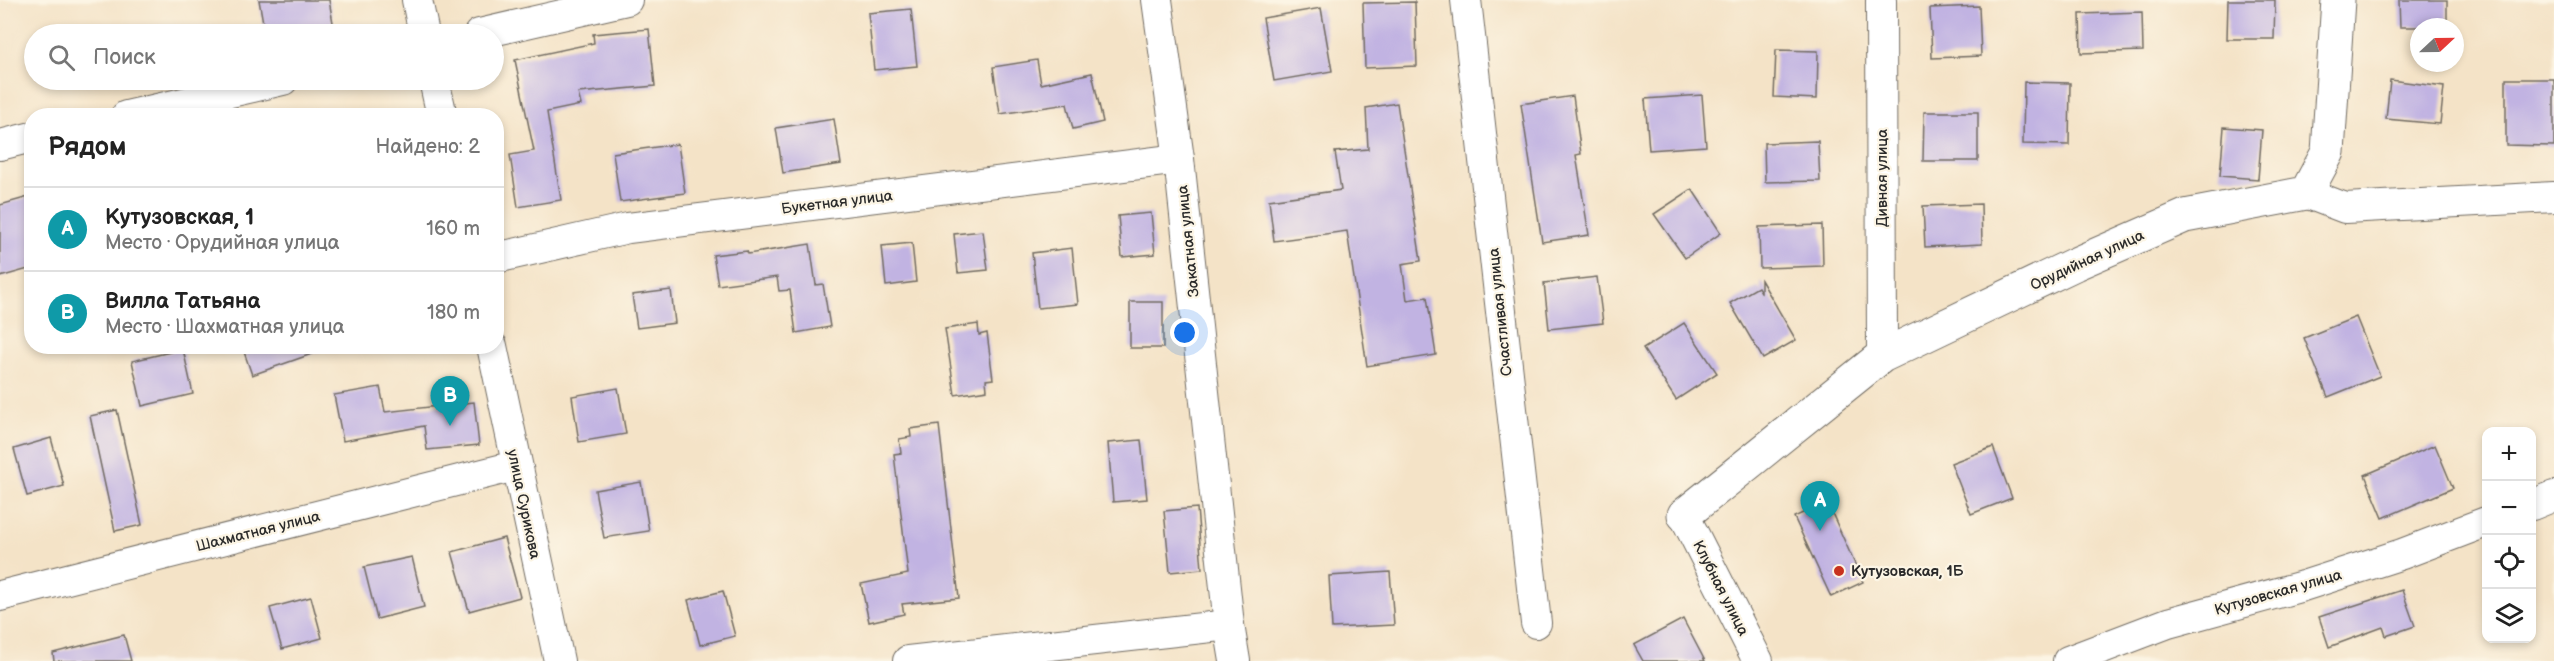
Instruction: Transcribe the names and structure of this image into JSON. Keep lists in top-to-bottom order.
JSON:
{
  "streets": {
    "street": [
      "Дивная улица",
      "Букетная улица",
      "Закатная улица",
      "Орудийная улица",
      "Счастливая улица",
      "улица Сурикова",
      "Шахматная улица",
      "Клубная улица",
      "Кутузовская улица"
    ]
  },
  "crossings": [
    ["Дивная улица", "Орудийная улица"],
    ["Букетная улица", "Закатная улица"],
    ["Орудийная улица", "Клубная улица"],
    ["улица Сурикова", "Шахматная улица"]
  ],
  "places": ["Кутузовская, 1Б"],
  "north": "right",
  "page": {
    "search": "Поиск",
    "heading": ["Рядом", "Найдено: 2"],
    "list": [
      {
        "mark": "A",
        "name": "Кутузовская, 1",
        "note": "Место · Орудийная улица",
        "value": "160 m"
      },
      {
        "mark": "B",
        "name": "Вилла Татьяна",
        "note": "Место · Шахматная улица",
        "value": "180 m"
      }
    ],
    "pins": ["B", "A"],
    "map_buttons": ["+", "−"]
  }
}
